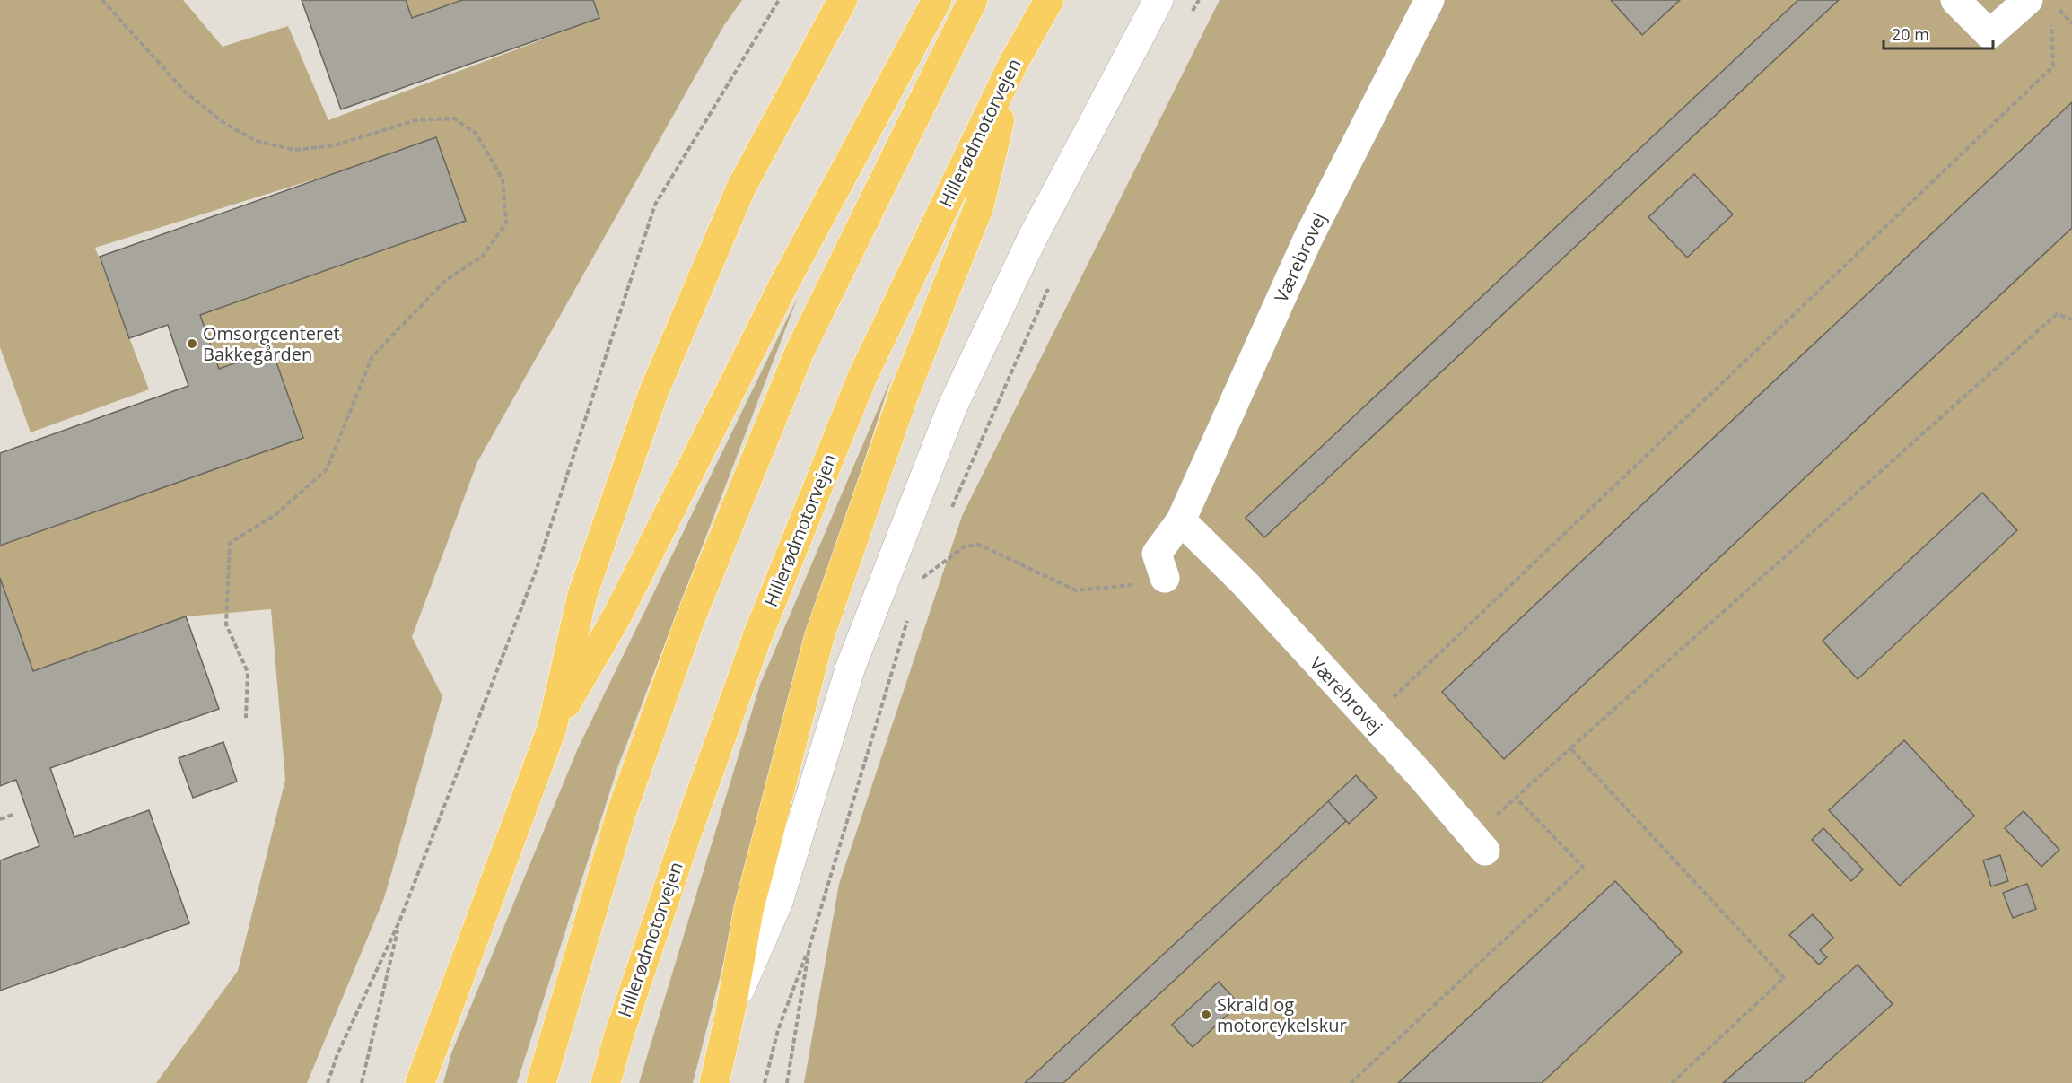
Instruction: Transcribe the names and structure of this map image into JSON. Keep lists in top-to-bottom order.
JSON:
{
  "streets": {
    "highway": ["Hillerødmotorvejen"],
    "street": ["Værebrovej"]
  },
  "places": ["Omsorgcenteret Bakkegården", "Skrald og motorcykelskur"],
  "scale_bar": "20 m"
}
